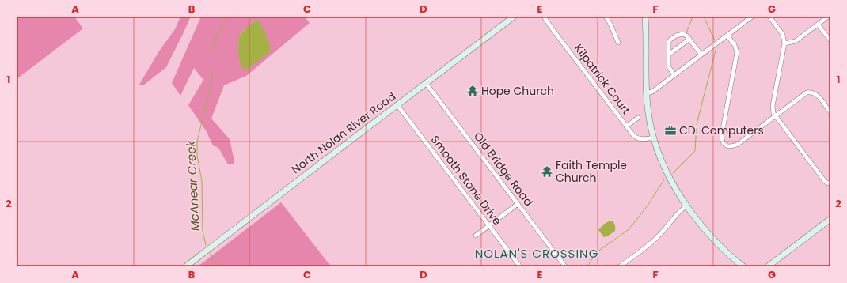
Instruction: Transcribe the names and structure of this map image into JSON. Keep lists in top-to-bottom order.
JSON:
{
  "streets": {
    "main road": ["North Nolan River Road"],
    "street": ["Kilpatrick Court", "Old Bridge Road", "Smooth Stone Drive"]
  },
  "crossings": [
    ["North Nolan River Road", "Old Bridge Road"],
    ["North Nolan River Road", "Smooth Stone Drive"]
  ],
  "districts": ["NOLAN'S CROSSING"],
  "water": ["McAnear Creek"],
  "places": {
    "temple": ["Hope Church", "Faith Temple Church"],
    "office": ["CDi Computers"]
  },
  "grid": {
    "columns": [
      "A",
      "B",
      "C",
      "D",
      "E",
      "F",
      "G"
    ],
    "rows": ["1", "2"]
  }
}
